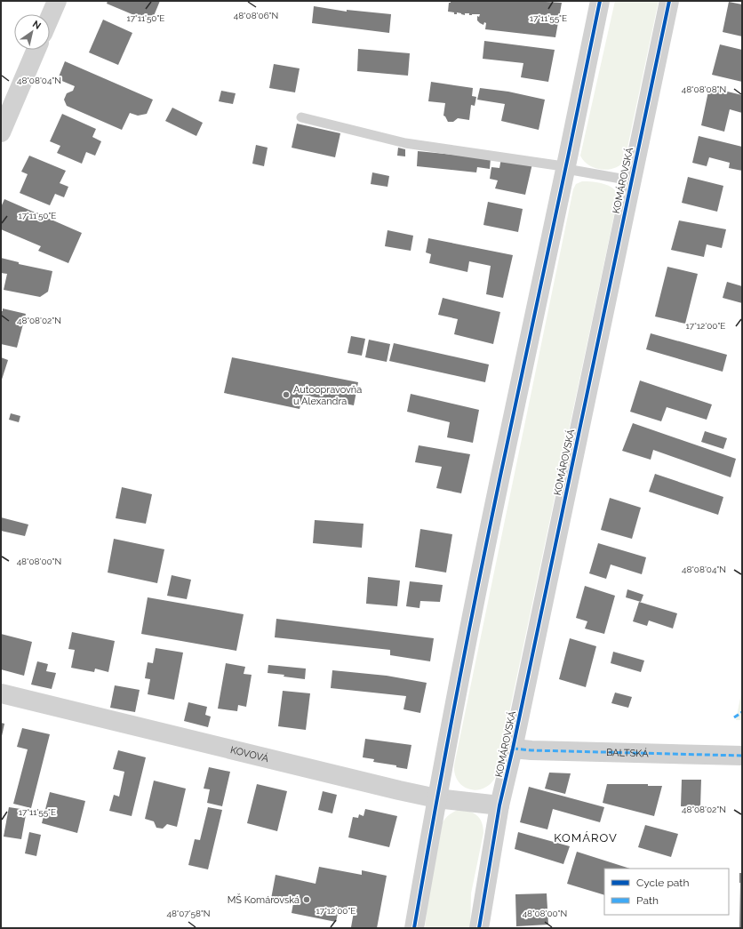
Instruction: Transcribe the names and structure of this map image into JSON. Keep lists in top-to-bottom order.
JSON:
{
  "streets": {
    "street": ["KOMÁROVSKÁ", "BALTSKÁ", "KOVOVÁ"]
  },
  "crossings": [
    ["KOMÁROVSKÁ", "BALTSKÁ"],
    ["KOMÁROVSKÁ", "KOVOVÁ"]
  ],
  "districts": ["KOMÁROV"],
  "places": ["Autoopravovňa u Alexandra", "MŠ Komárovská"],
  "legend": ["Cycle path", "Path"],
  "north": "top right",
  "coordinates": [
    "48°08'06\"N",
    "17°11'50\"E",
    "17°11'55\"E",
    "48°08'04\"N",
    "48°08'08\"N",
    "48°08'02\"N",
    "17°12'00\"E",
    "48°08'00\"N",
    "48°07'58\"N"
  ]
}
